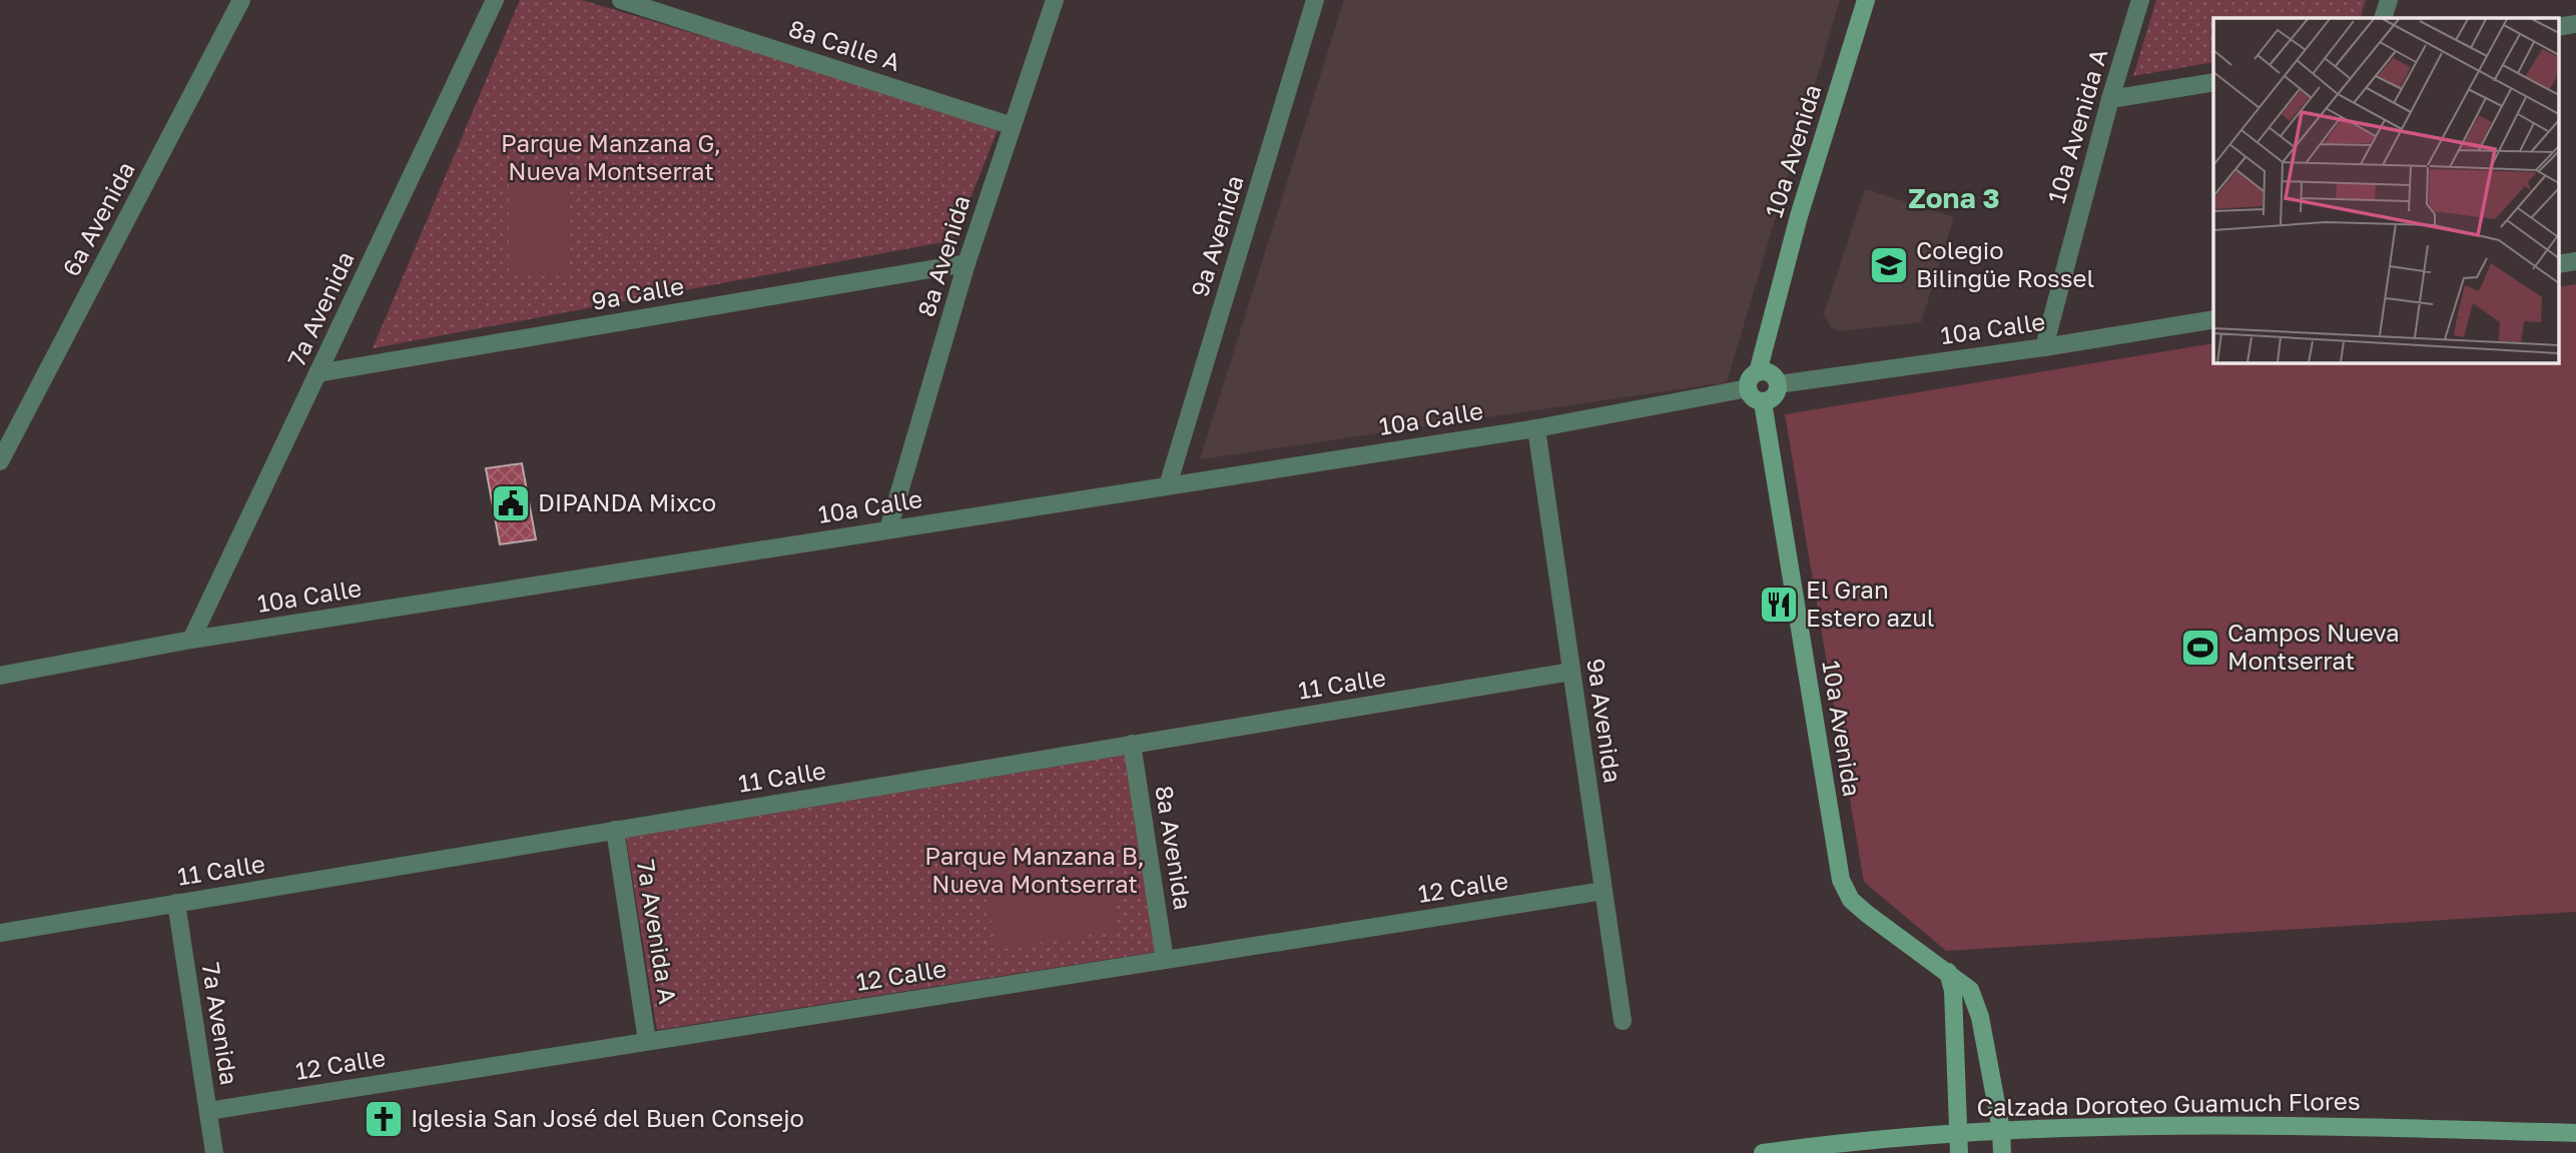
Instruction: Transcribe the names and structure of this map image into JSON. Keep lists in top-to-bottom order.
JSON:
{
  "streets": {
    "street": [
      "8a Calle A",
      "10a Avenida A",
      "10a Avenida",
      "6a Avenida",
      "9a Avenida",
      "8a Avenida",
      "9a Calle",
      "7a Avenida",
      "10a Calle",
      "11 Calle",
      "12 Calle",
      "7a Avenida A",
      "Calzada Doroteo Guamuch Flores"
    ]
  },
  "crossings": [
    ["8a Calle A", "8a Avenida"],
    ["10a Avenida A", "10a Calle"],
    ["10a Avenida", "10a Calle"],
    ["10a Avenida", "Calzada Doroteo Guamuch Flores"],
    ["9a Avenida", "10a Calle"],
    ["9a Avenida", "11 Calle"],
    ["9a Avenida", "12 Calle"],
    ["8a Avenida", "9a Calle"],
    ["8a Avenida", "10a Calle"],
    ["8a Avenida", "11 Calle"],
    ["8a Avenida", "12 Calle"],
    ["9a Calle", "7a Avenida"],
    ["7a Avenida", "10a Calle"],
    ["7a Avenida", "11 Calle"],
    ["7a Avenida", "12 Calle"],
    ["11 Calle", "7a Avenida A"],
    ["12 Calle", "7a Avenida A"]
  ],
  "districts": ["Zona 3"],
  "parks": ["Parque Manzana G, Nueva Montserrat", "Parque Manzana B, Nueva Montserrat"],
  "places": {
    "school or university": ["Colegio Bilingüe Rossel"],
    "public building": ["DIPANDA Mixco"],
    "restaurant": ["El Gran Estero azul"],
    "sports": ["Campos Nueva Montserrat"],
    "church": ["Iglesia San José del Buen Consejo"]
  }
}
